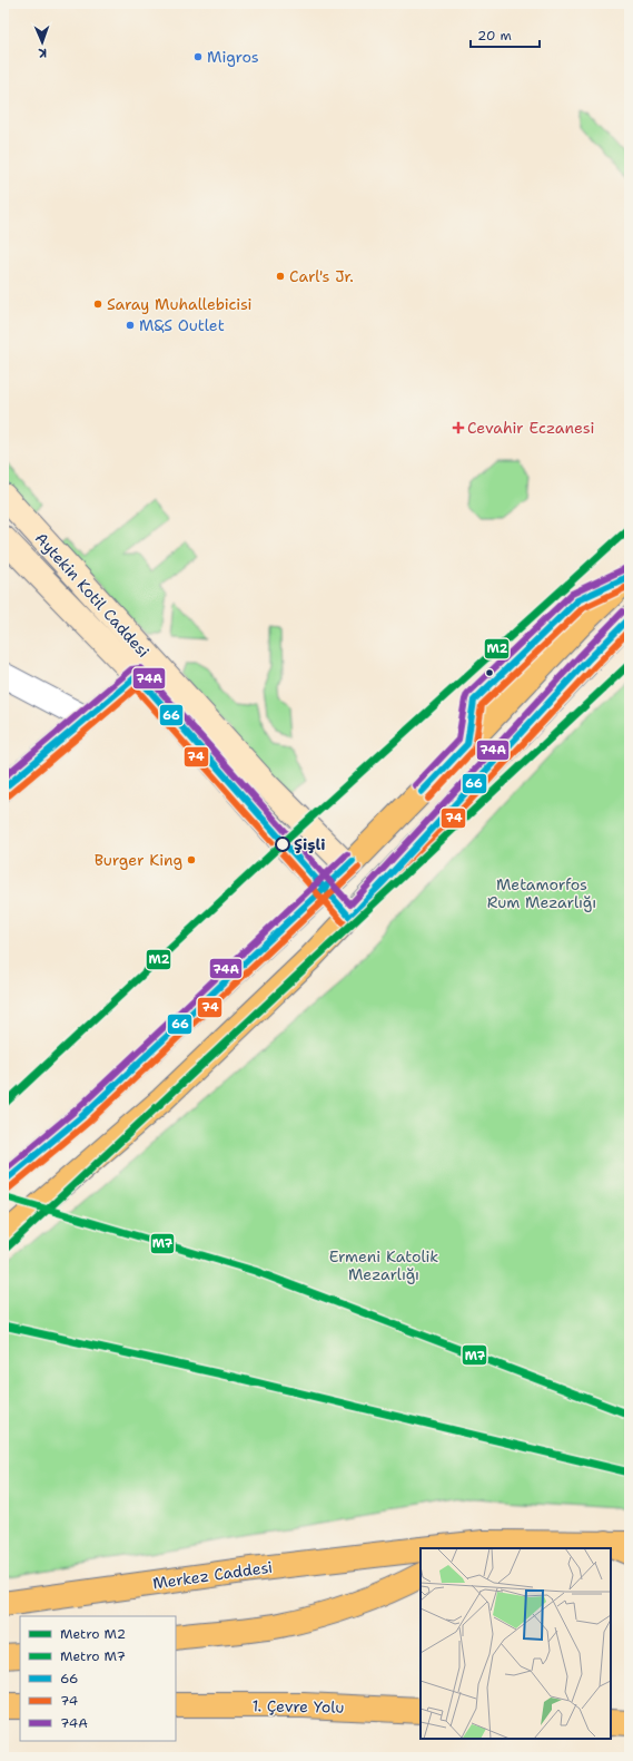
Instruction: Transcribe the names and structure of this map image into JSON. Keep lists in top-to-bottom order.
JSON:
{
  "streets": {
    "main road": ["Aytekin Kotil Caddesi", "Merkez Caddesi", "1. Çevre Yolu"]
  },
  "parks": ["Metamorfos Rum Mezarlığı", "Ermeni Katolik Mezarlığı"],
  "places": {
    "other": [
      "Migros",
      "Carl's Jr.",
      "Saray Muhallebicisi",
      "M&S Outlet",
      "Şişli",
      "Burger King"
    ],
    "health": ["Cevahir Eczanesi"]
  },
  "lines": [
    "metro line M2",
    "transit line 74A",
    "transit line 66",
    "transit line 74",
    "metro line M7"
  ],
  "legend": [
    "Metro M2",
    "Metro M7",
    "66",
    "74",
    "74A"
  ],
  "scale_bar": "20 m",
  "north": "bottom"
}
